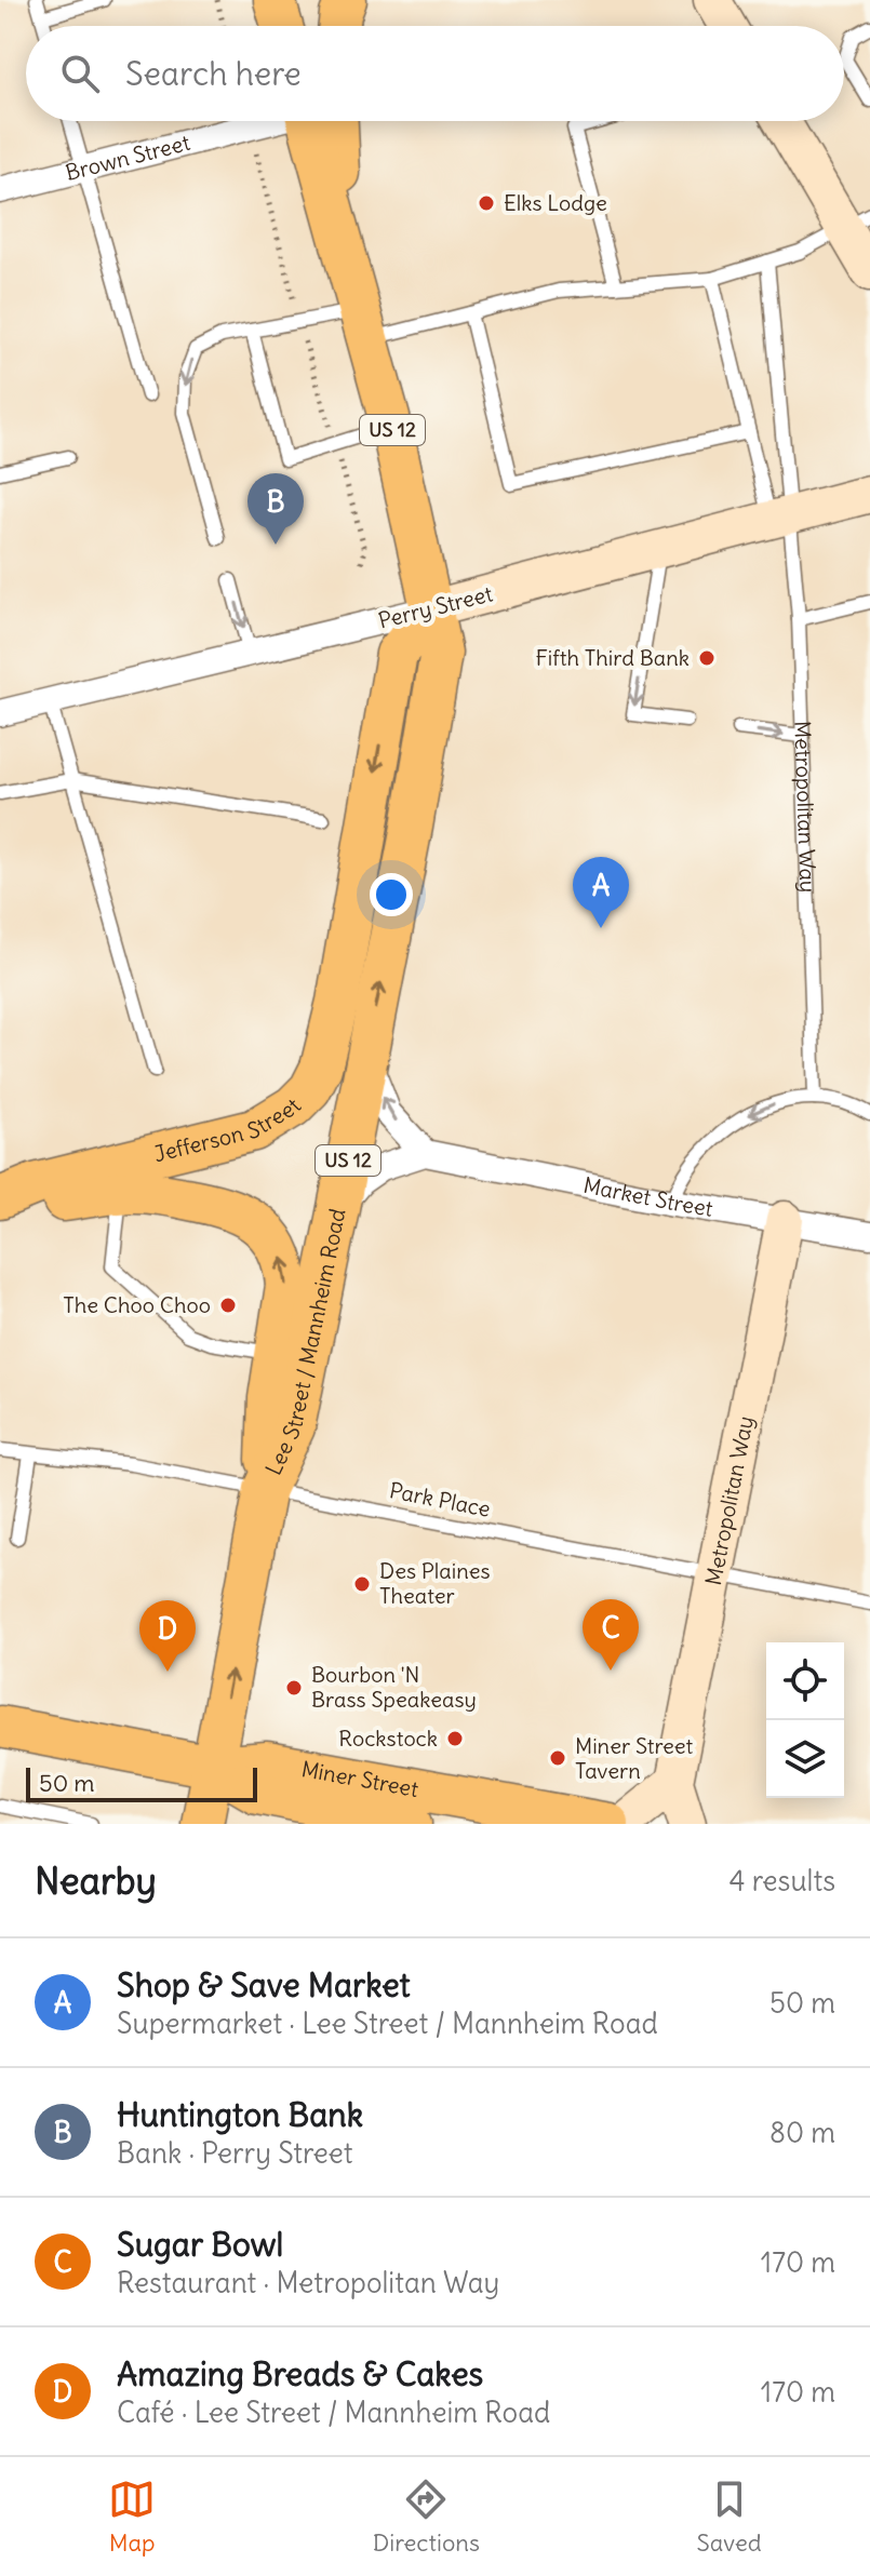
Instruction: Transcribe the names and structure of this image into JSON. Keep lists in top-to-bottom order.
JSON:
{
  "streets": {
    "main road": [
      "US 12",
      "Jefferson Street",
      "Lee Street / Mannheim Road",
      "Miner Street"
    ],
    "street": [
      "Brown Street",
      "Perry Street",
      "Metropolitan Way",
      "Market Street"
    ],
    "lane": ["Park Place"]
  },
  "crossings": [
    ["US 12", "Lee Street / Mannheim Road"],
    ["US 12", "Miner Street"],
    ["Perry Street", "Metropolitan Way"],
    ["Perry Street", "Jefferson Street"],
    ["Perry Street", "Lee Street / Mannheim Road"],
    ["Metropolitan Way", "Market Street"],
    ["Metropolitan Way", "Park Place"],
    ["Jefferson Street", "Lee Street / Mannheim Road"],
    ["Market Street", "Lee Street / Mannheim Road"],
    ["Lee Street / Mannheim Road", "Park Place"],
    ["Lee Street / Mannheim Road", "Miner Street"]
  ],
  "one_way": ["Jefferson Street", "Lee Street / Mannheim Road"],
  "places": [
    "Elks Lodge",
    "Fifth Third Bank",
    "The Choo Choo",
    "Des Plaines Theater",
    "Bourbon 'N Brass Speakeasy",
    "Rockstock",
    "Miner Street Tavern"
  ],
  "scale_bar": "50 m",
  "page": {
    "search": "Search here",
    "pins": [
      "B",
      "A",
      "C",
      "D"
    ],
    "scale": "50 m",
    "heading": ["Nearby", "4 results"],
    "list": [
      {
        "mark": "A",
        "name": "Shop & Save Market",
        "note": "Supermarket · Lee Street / Mannheim Road",
        "value": "50 m"
      },
      {
        "mark": "B",
        "name": "Huntington Bank",
        "note": "Bank · Perry Street",
        "value": "80 m"
      },
      {
        "mark": "C",
        "name": "Sugar Bowl",
        "note": "Restaurant · Metropolitan Way",
        "value": "170 m"
      },
      {
        "mark": "D",
        "name": "Amazing Breads & Cakes",
        "note": "Café · Lee Street / Mannheim Road",
        "value": "170 m"
      }
    ],
    "nav": ["Map", "Directions", "Saved"]
  }
}
